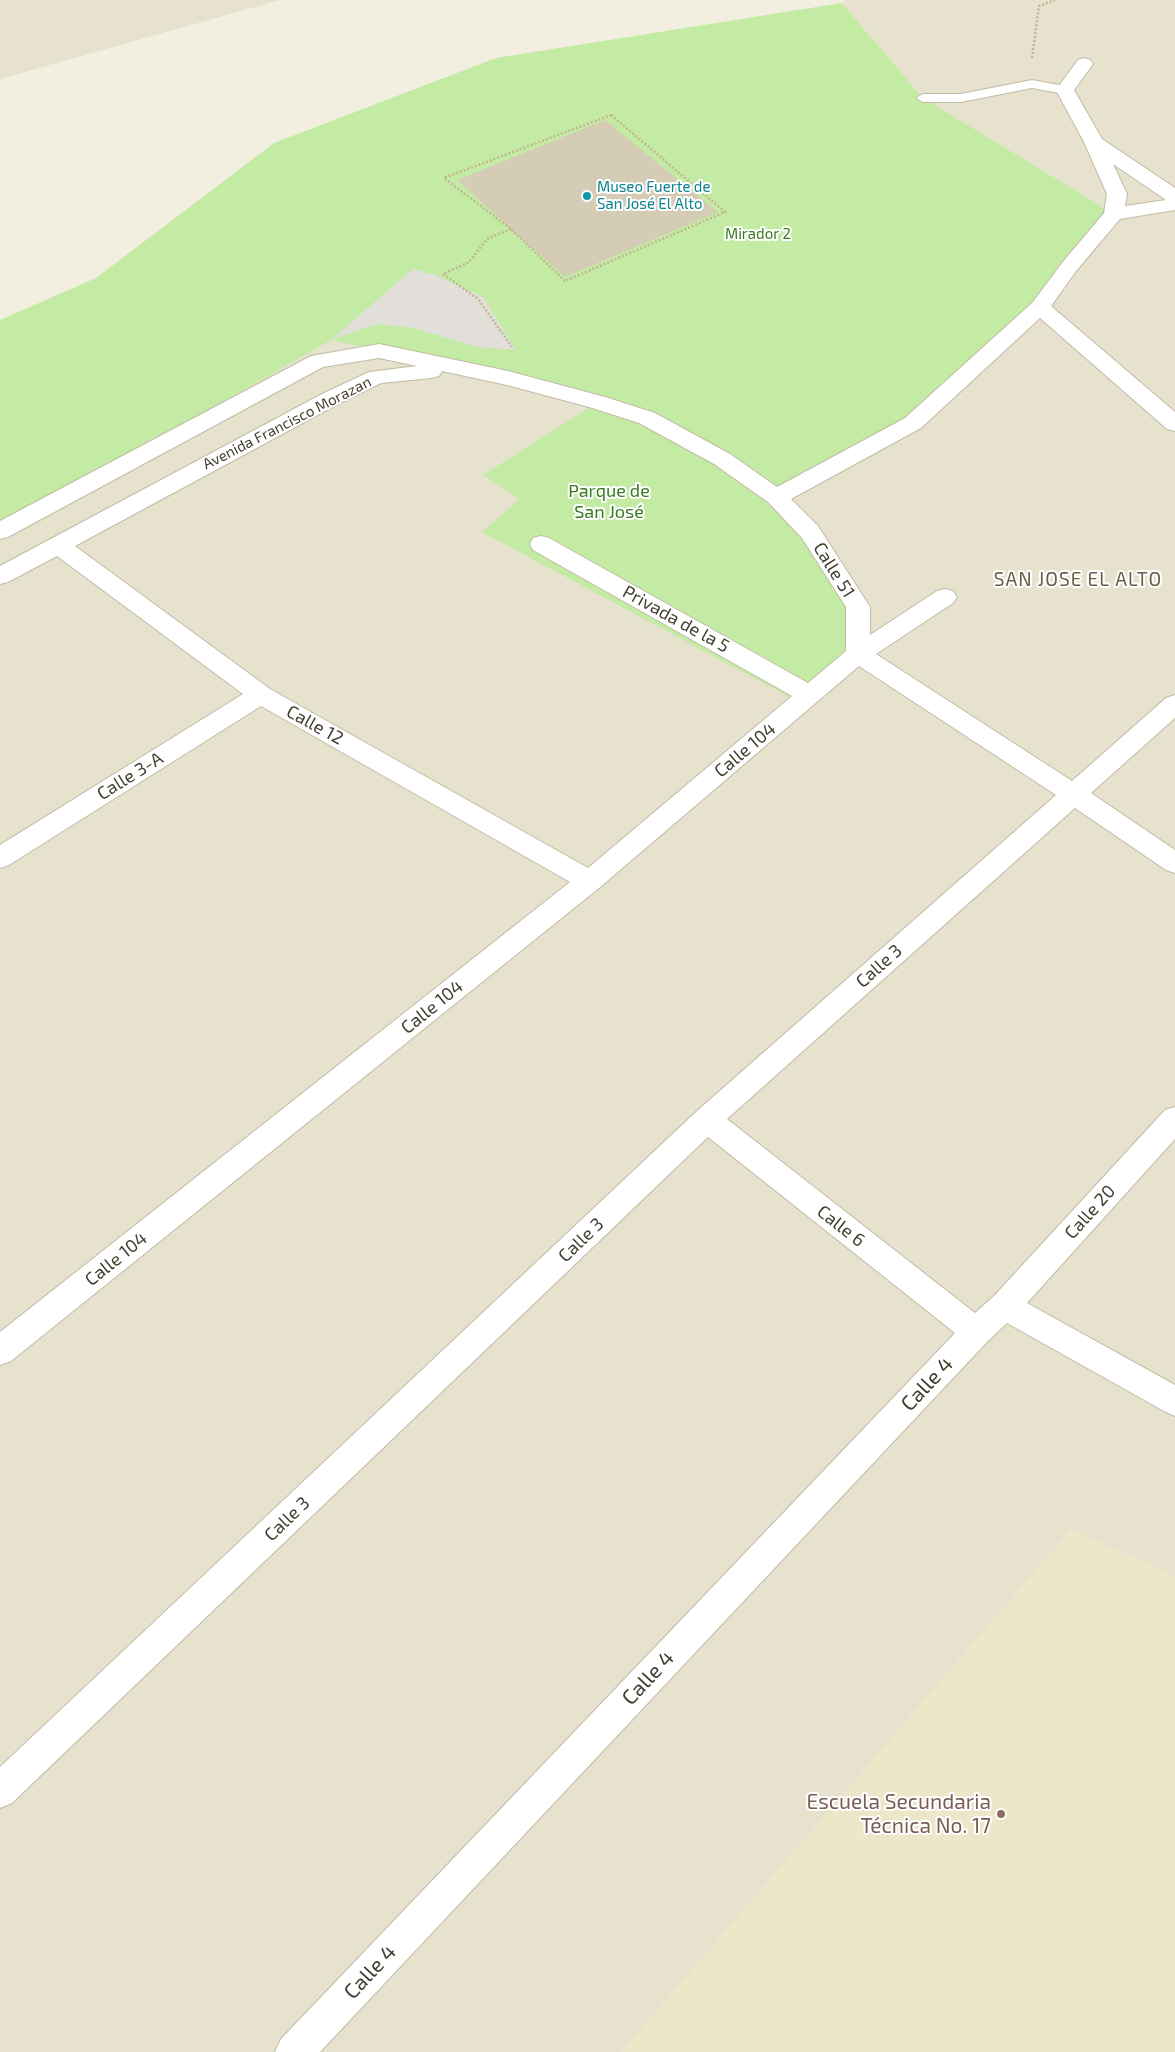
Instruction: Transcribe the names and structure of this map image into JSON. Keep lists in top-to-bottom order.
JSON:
{
  "streets": {
    "street": [
      "Avenida Francisco Morazan",
      "Calle 51",
      "Privada de la 5",
      "Calle 12",
      "Calle 104",
      "Calle 3-A",
      "Calle 3",
      "Calle 20",
      "Calle 6",
      "Calle 4"
    ]
  },
  "crossings": [
    ["Avenida Francisco Morazan", "Calle 51"],
    ["Avenida Francisco Morazan", "Calle 12"],
    ["Calle 51", "Calle 104"],
    ["Privada de la 5", "Calle 104"],
    ["Calle 12", "Calle 104"],
    ["Calle 12", "Calle 3-A"],
    ["Calle 3", "Calle 6"],
    ["Calle 20", "Calle 4"],
    ["Calle 6", "Calle 4"]
  ],
  "districts": ["SAN JOSE EL ALTO"],
  "parks": ["Mirador 2", "Parque de San José"],
  "places": ["Museo Fuerte de San José El Alto", "Escuela Secundaria Técnica No. 17"]
}
